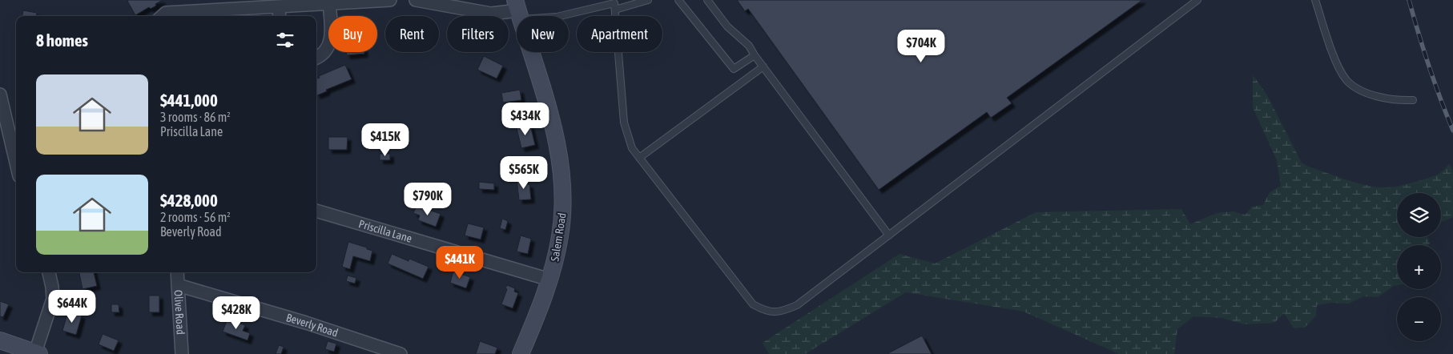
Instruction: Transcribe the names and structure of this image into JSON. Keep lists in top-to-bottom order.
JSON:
{
  "streets": {
    "main road": ["Salem Road"],
    "street": ["Priscilla Lane", "Olive Road", "Beverly Road"]
  },
  "crossings": [
    ["Priscilla Lane", "Salem Road"],
    ["Olive Road", "Beverly Road"]
  ],
  "page": {
    "chip": [
      "Buy",
      "Rent",
      "Filters",
      "New",
      "Apartment"
    ],
    "heading": "8 homes",
    "price": [
      "$704K",
      "$434K",
      "$415K",
      "$565K",
      "$790K",
      "$441K",
      "$644K",
      "$428K"
    ],
    "list": [
      {
        "name": "$441,000",
        "note": "3 rooms · 86 m² · Priscilla Lane"
      },
      {
        "name": "$428,000",
        "note": "2 rooms · 56 m² · Beverly Road"
      }
    ],
    "map_buttons": ["+", "−"]
  }
}
